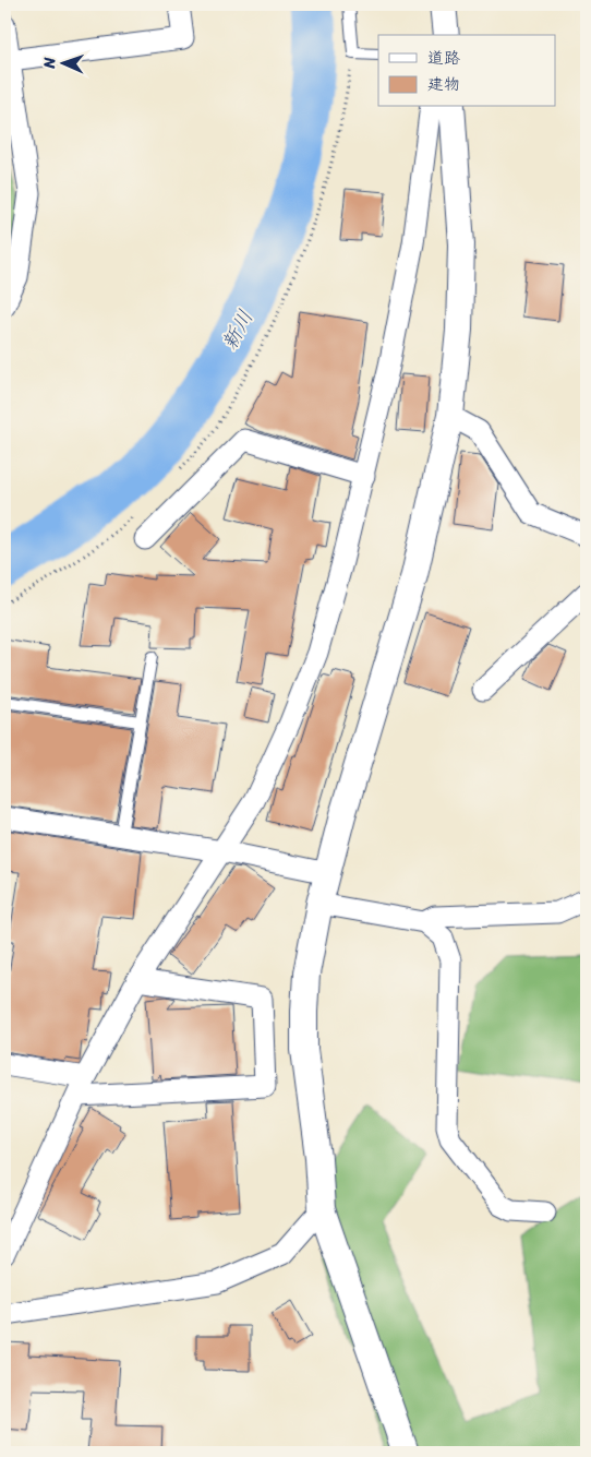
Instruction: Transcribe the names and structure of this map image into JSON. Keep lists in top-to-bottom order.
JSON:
{
  "water": ["新川"],
  "legend": ["道路", "建物"],
  "north": "left"
}
